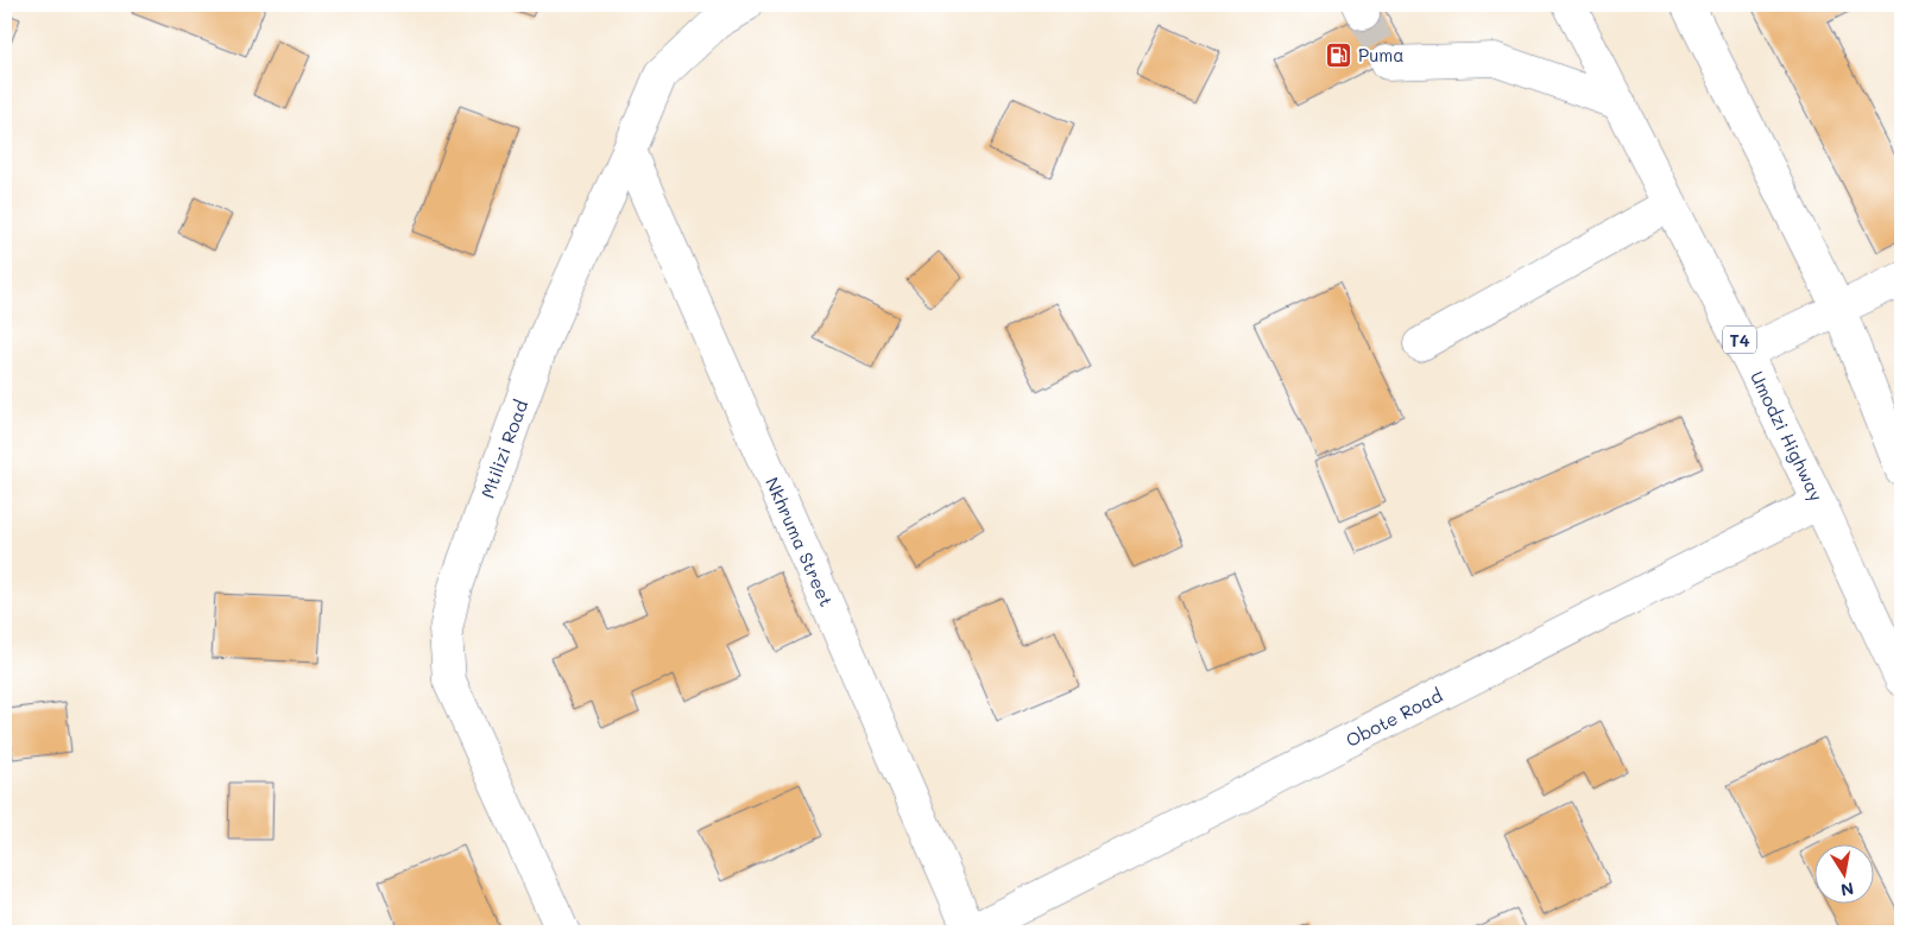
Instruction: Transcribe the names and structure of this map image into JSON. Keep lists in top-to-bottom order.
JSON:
{
  "streets": {
    "main road": [
      "T4",
      "Umodzi Highway",
      "Mtilizi Road",
      "Nkhruma Street",
      "Obote Road"
    ]
  },
  "crossings": [
    ["Umodzi Highway", "Obote Road"],
    ["Mtilizi Road", "Nkhruma Street"],
    ["Nkhruma Street", "Obote Road"]
  ],
  "places": {
    "fuel station": ["Puma"]
  },
  "north": "bottom"
}
